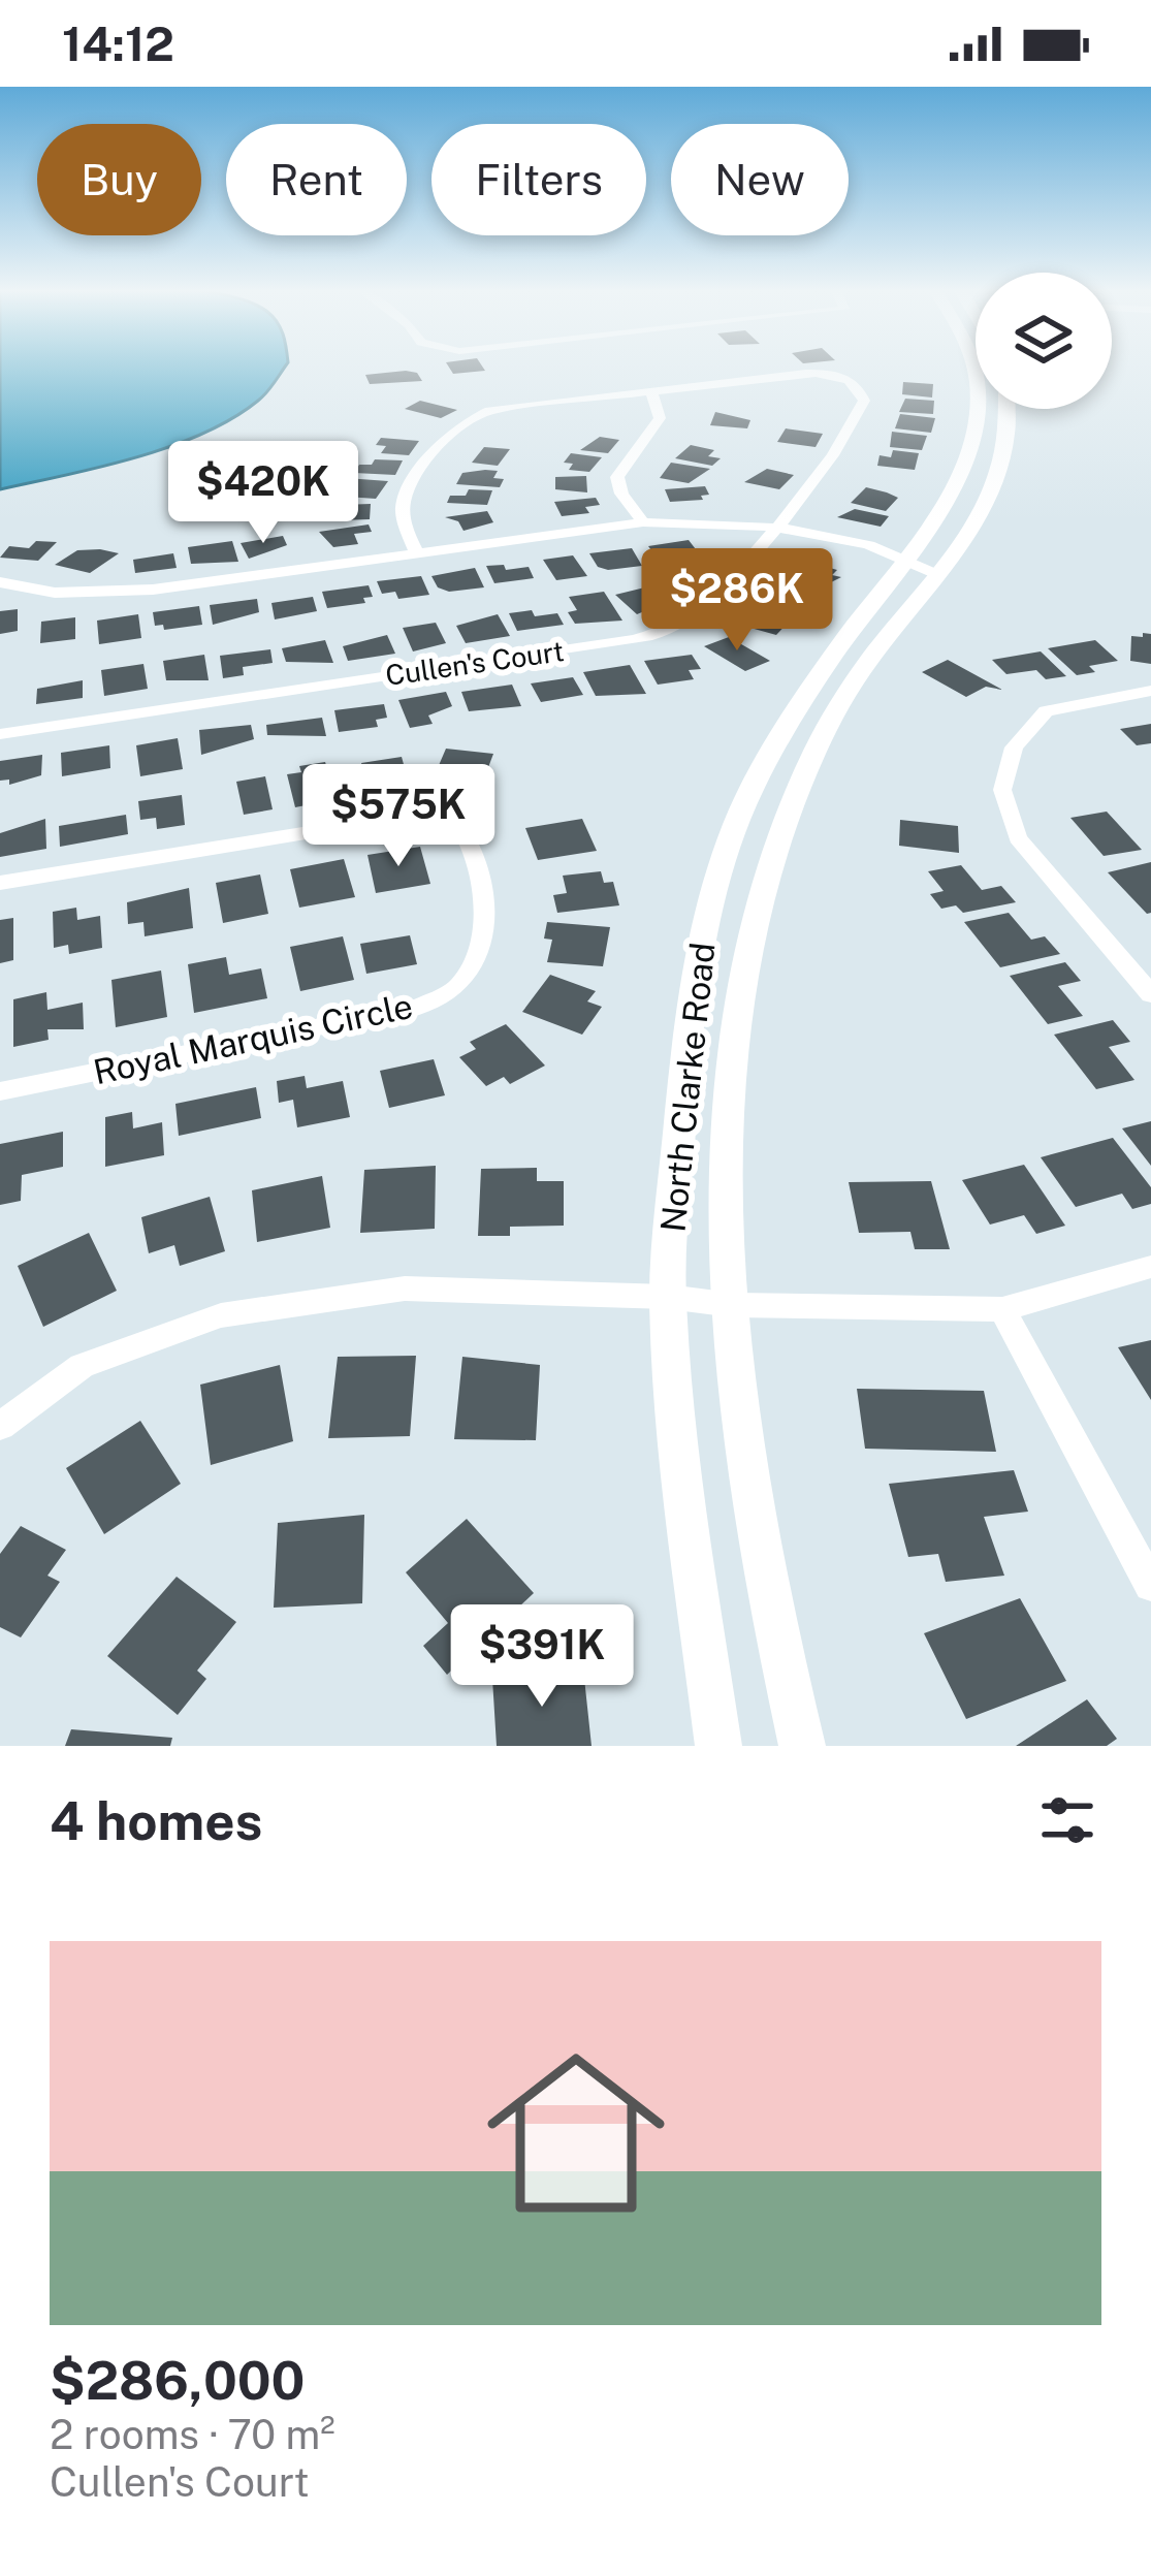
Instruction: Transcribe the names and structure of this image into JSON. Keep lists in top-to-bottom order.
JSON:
{
  "streets": {
    "street": ["Cullen's Court", "Royal Marquis Circle", "North Clarke Road"]
  },
  "page": {
    "status": "14:12",
    "chip": [
      "Buy",
      "Rent",
      "Filters",
      "New"
    ],
    "price": [
      "$420K",
      "$286K",
      "$575K",
      "$391K"
    ],
    "heading": "4 homes",
    "list": [
      {
        "name": "$286,000",
        "note": "2 rooms · 70 m² · Cullen's Court"
      }
    ]
  }
}
